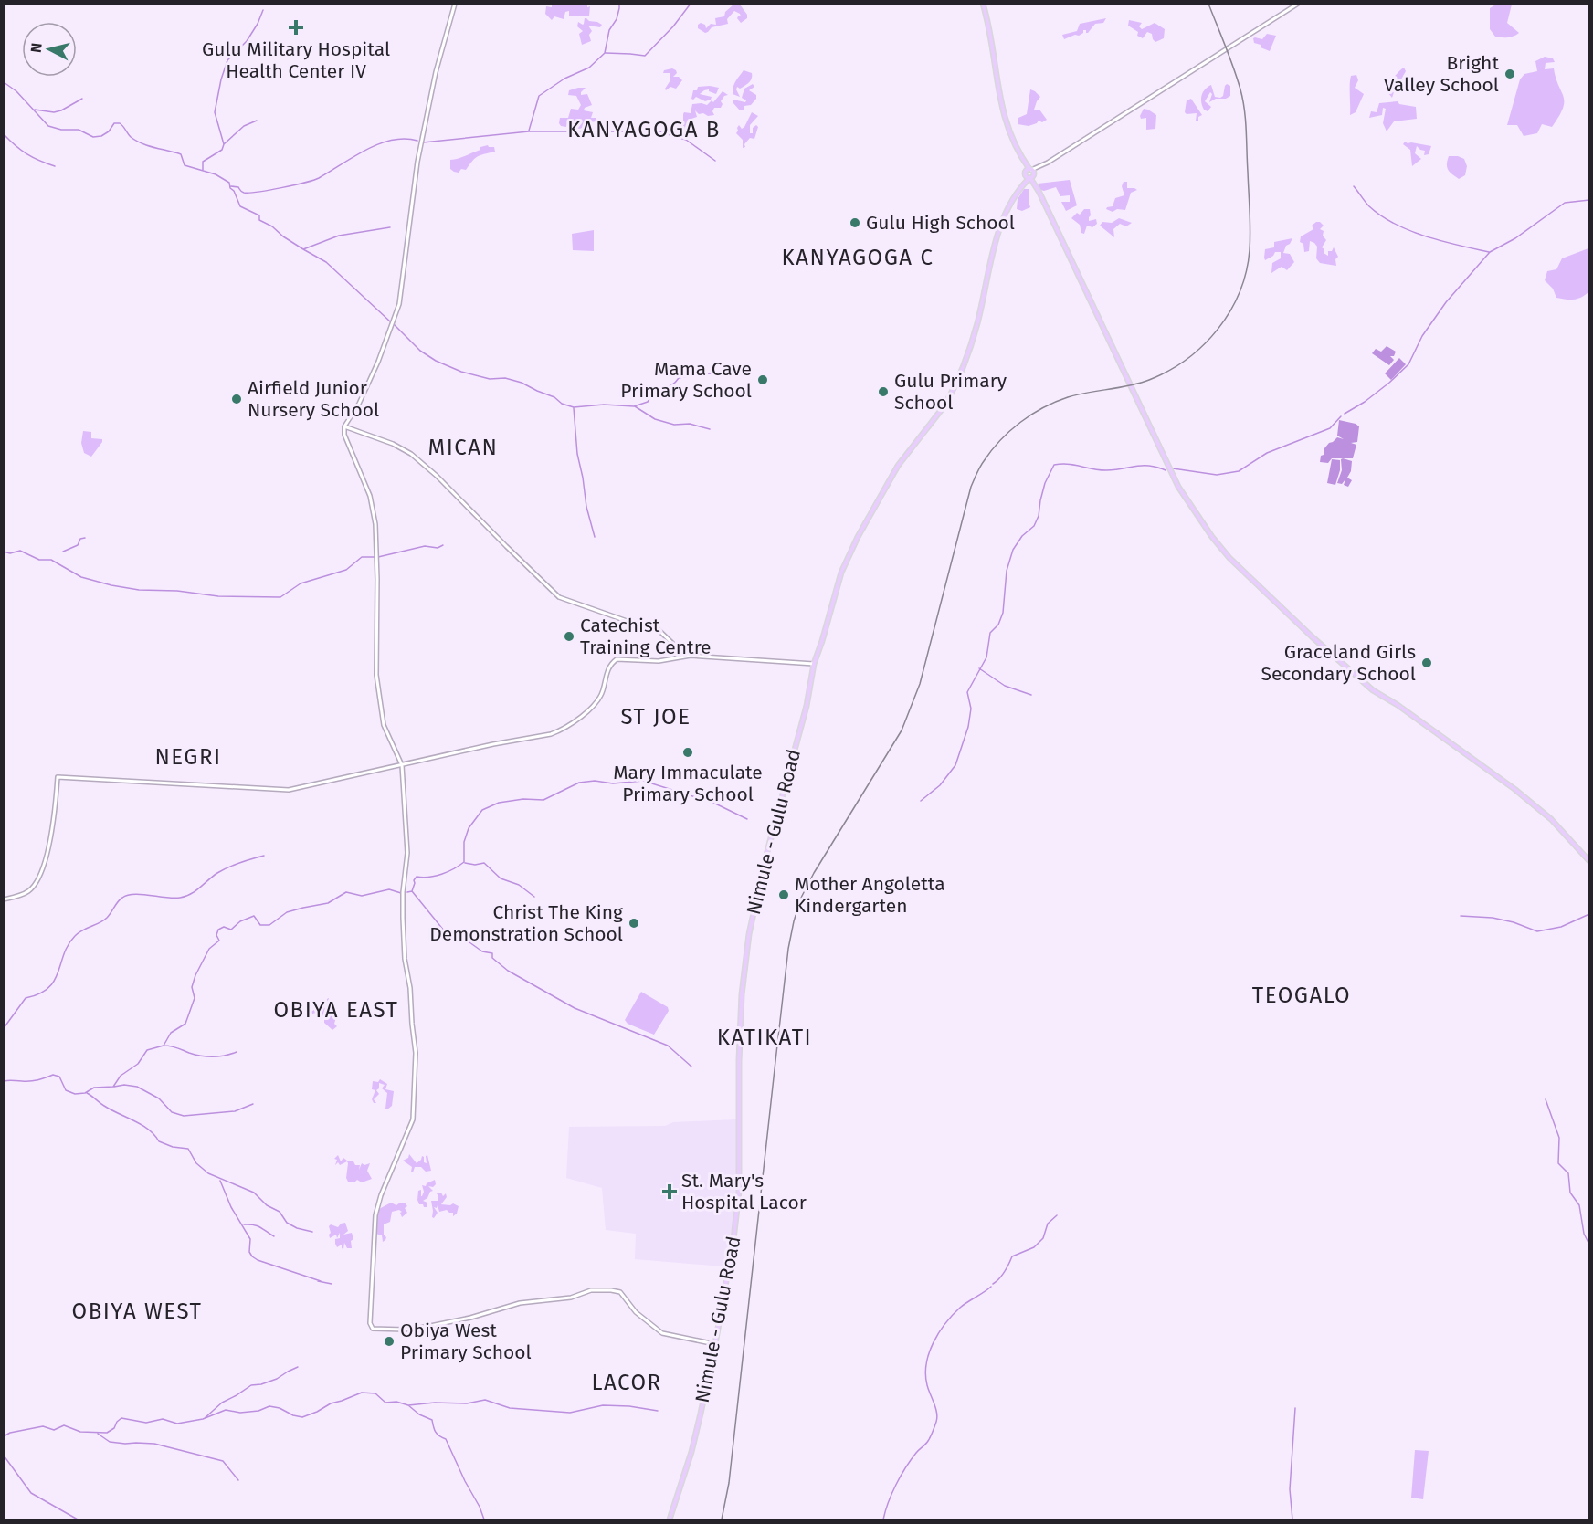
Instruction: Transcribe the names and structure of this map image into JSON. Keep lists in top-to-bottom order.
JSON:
{
  "streets": {
    "main road": ["Nimule - Gulu Road"]
  },
  "districts": [
    "KANYAGOGA B",
    "KANYAGOGA C",
    "MICAN",
    "ST JOE",
    "NEGRI",
    "TEOGALO",
    "OBIYA EAST",
    "KATIKATI",
    "OBIYA WEST",
    "LACOR"
  ],
  "places": {
    "health": ["Gulu Military Hospital Health Center IV", "St. Mary's Hospital Lacor"],
    "other": [
      "Bright Valley School",
      "Gulu High School",
      "Mama Cave Primary School",
      "Gulu Primary School",
      "Airfield Junior Nursery School",
      "Catechist Training Centre",
      "Graceland Girls Secondary School",
      "Mary Immaculate Primary School",
      "Mother Angoletta Kindergarten",
      "Christ The King Demonstration School",
      "Obiya West Primary School"
    ]
  },
  "north": "left"
}
